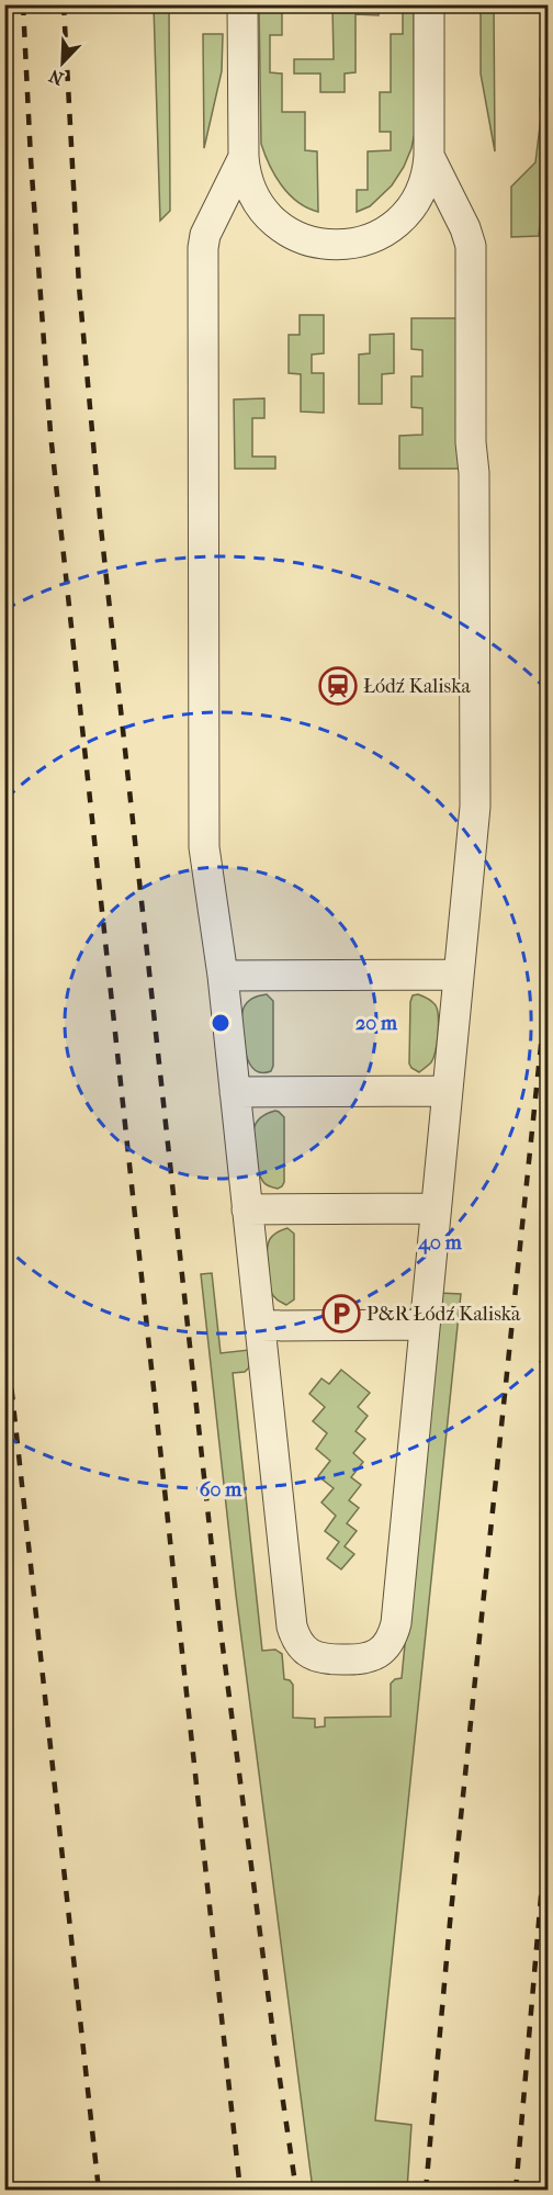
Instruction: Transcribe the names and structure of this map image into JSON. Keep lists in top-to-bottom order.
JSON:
{
  "places": {
    "station": ["Łódź Kaliska"],
    "parking": ["P&R Łódź Kaliska"]
  },
  "north": "bottom left",
  "rings": ["20 m", "40 m", "60 m"]
}
